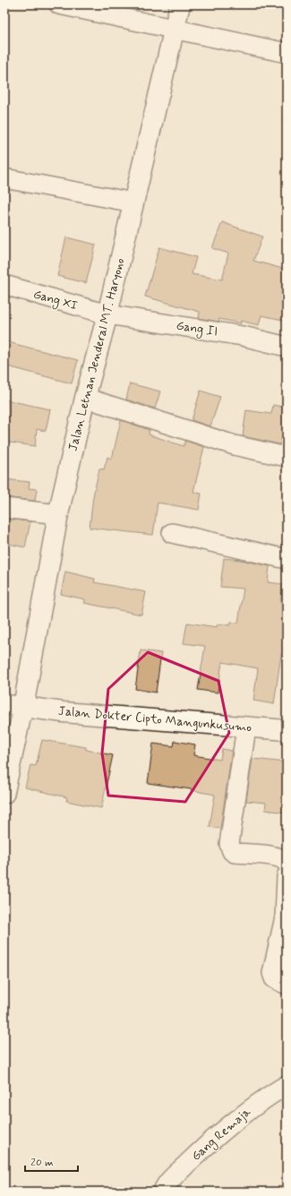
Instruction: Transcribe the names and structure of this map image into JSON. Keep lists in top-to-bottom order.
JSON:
{
  "streets": {
    "main road": ["Jalan Letnan Jenderal MT. Haryono", "Jalan Dokter Cipto Mangunkusumo"],
    "street": ["Gang XI", "Gang II", "Gang Remaja"]
  },
  "crossings": [
    ["Gang XI", "Gang II"],
    ["Gang XI", "Jalan Letnan Jenderal MT. Haryono"],
    ["Gang II", "Jalan Letnan Jenderal MT. Haryono"],
    ["Jalan Letnan Jenderal MT. Haryono", "Jalan Dokter Cipto Mangunkusumo"]
  ],
  "scale_bar": "20 m"
}
